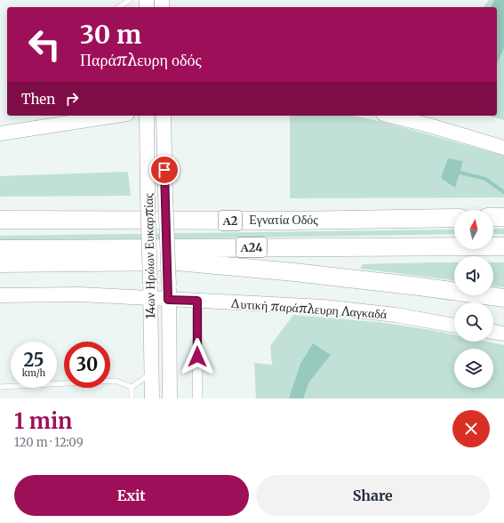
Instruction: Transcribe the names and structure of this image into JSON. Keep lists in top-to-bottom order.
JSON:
{
  "streets": {
    "highway": ["Εγνατία Οδός", "Α2", "Α24"],
    "street": ["14ων Ηρώων Ευκαρπίας", "Δυτική παράπλευρη Λαγκαδά"]
  },
  "crossings": [
    ["14ων Ηρώων Ευκαρπίας", "Δυτική παράπλευρη Λαγκαδά"]
  ],
  "north": "top",
  "page": {
    "turn": ["30 m", "Παράπλευρη οδός"],
    "then": "Then",
    "speed": "25 km/h",
    "limit": "30",
    "heading": ["1 min", "120 m · 12:09"],
    "buttons": ["Exit", "Share"]
  }
}
